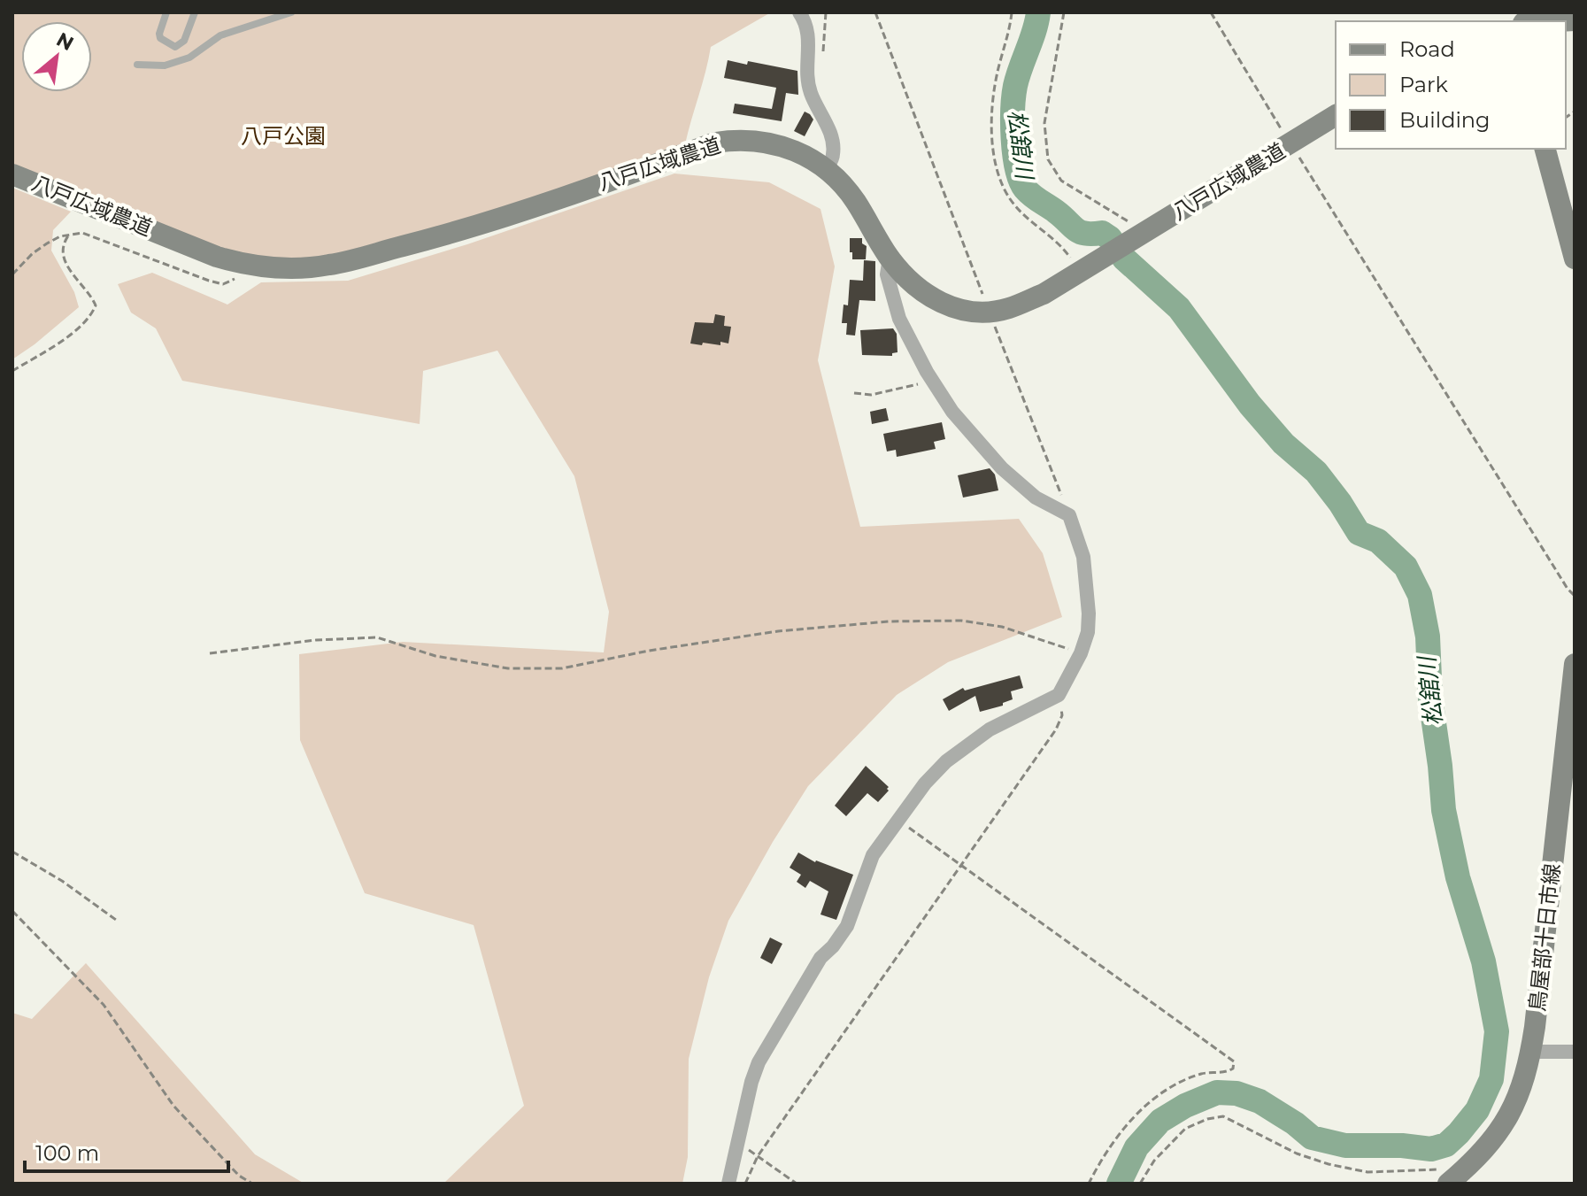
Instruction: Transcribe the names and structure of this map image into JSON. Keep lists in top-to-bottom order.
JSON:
{
  "streets": {
    "street": ["八戸広域農道", "鳥屋部十日市線"]
  },
  "water": ["松舘川"],
  "parks": ["八戸公園"],
  "legend": ["Road", "Park", "Building"],
  "scale_bar": "100 m",
  "north": "top right"
}
